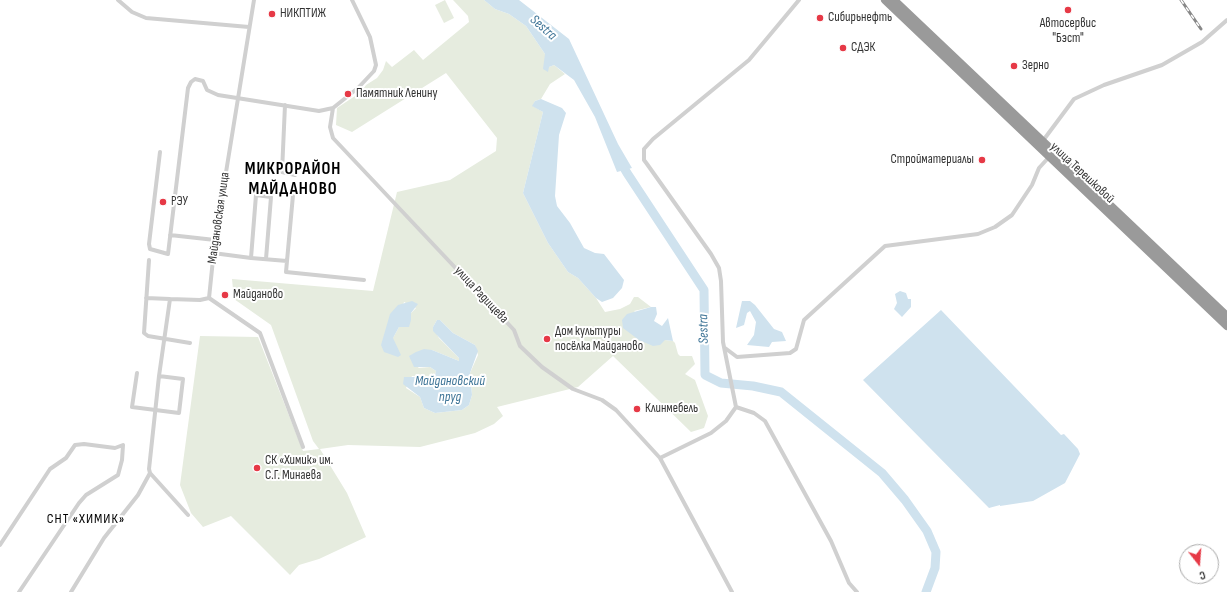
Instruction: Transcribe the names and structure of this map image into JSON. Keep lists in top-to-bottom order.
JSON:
{
  "streets": {
    "highway": ["улица Терешковой"],
    "street": ["Майдановская улица", "улица Радищева"]
  },
  "districts": ["МИКРОРАЙОН МАЙДАНОВО", "СНТ «ХИМИК»"],
  "water": ["Sestra", "Майдановский пруд"],
  "places": [
    "Автосервис \"Бэст\"",
    "НИКПТИЖ",
    "Сибирьнефть",
    "СДЭК",
    "Зерно",
    "Памятник Ленину",
    "Стройматериалы",
    "РЭУ",
    "Майданово",
    "Дом культуры посёлка Майданово",
    "Клинмебель",
    "СК «Химик» им. С.Г. Минаева"
  ],
  "north": "bottom"
}
